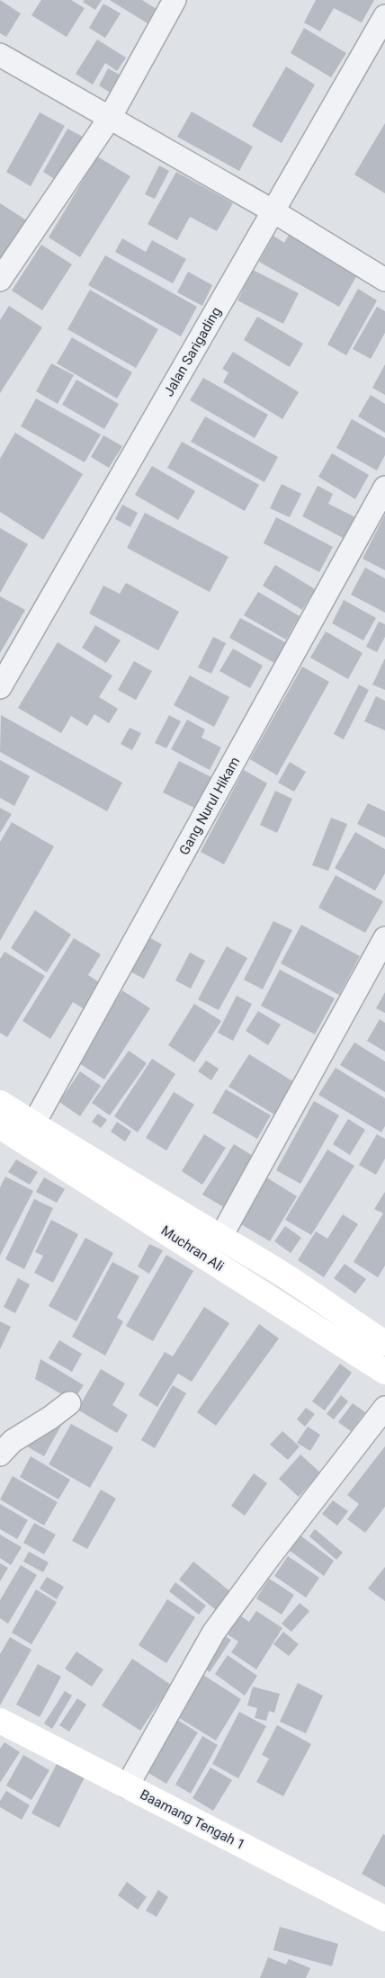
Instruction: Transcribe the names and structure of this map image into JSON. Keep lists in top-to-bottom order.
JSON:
{
  "streets": {
    "street": [
      "Jalan Sarigading",
      "Gang Nurul Hikam",
      "Muchran Ali",
      "Baamang Tengah 1"
    ]
  },
  "crossings": [
    ["Gang Nurul Hikam", "Muchran Ali"]
  ]
}
